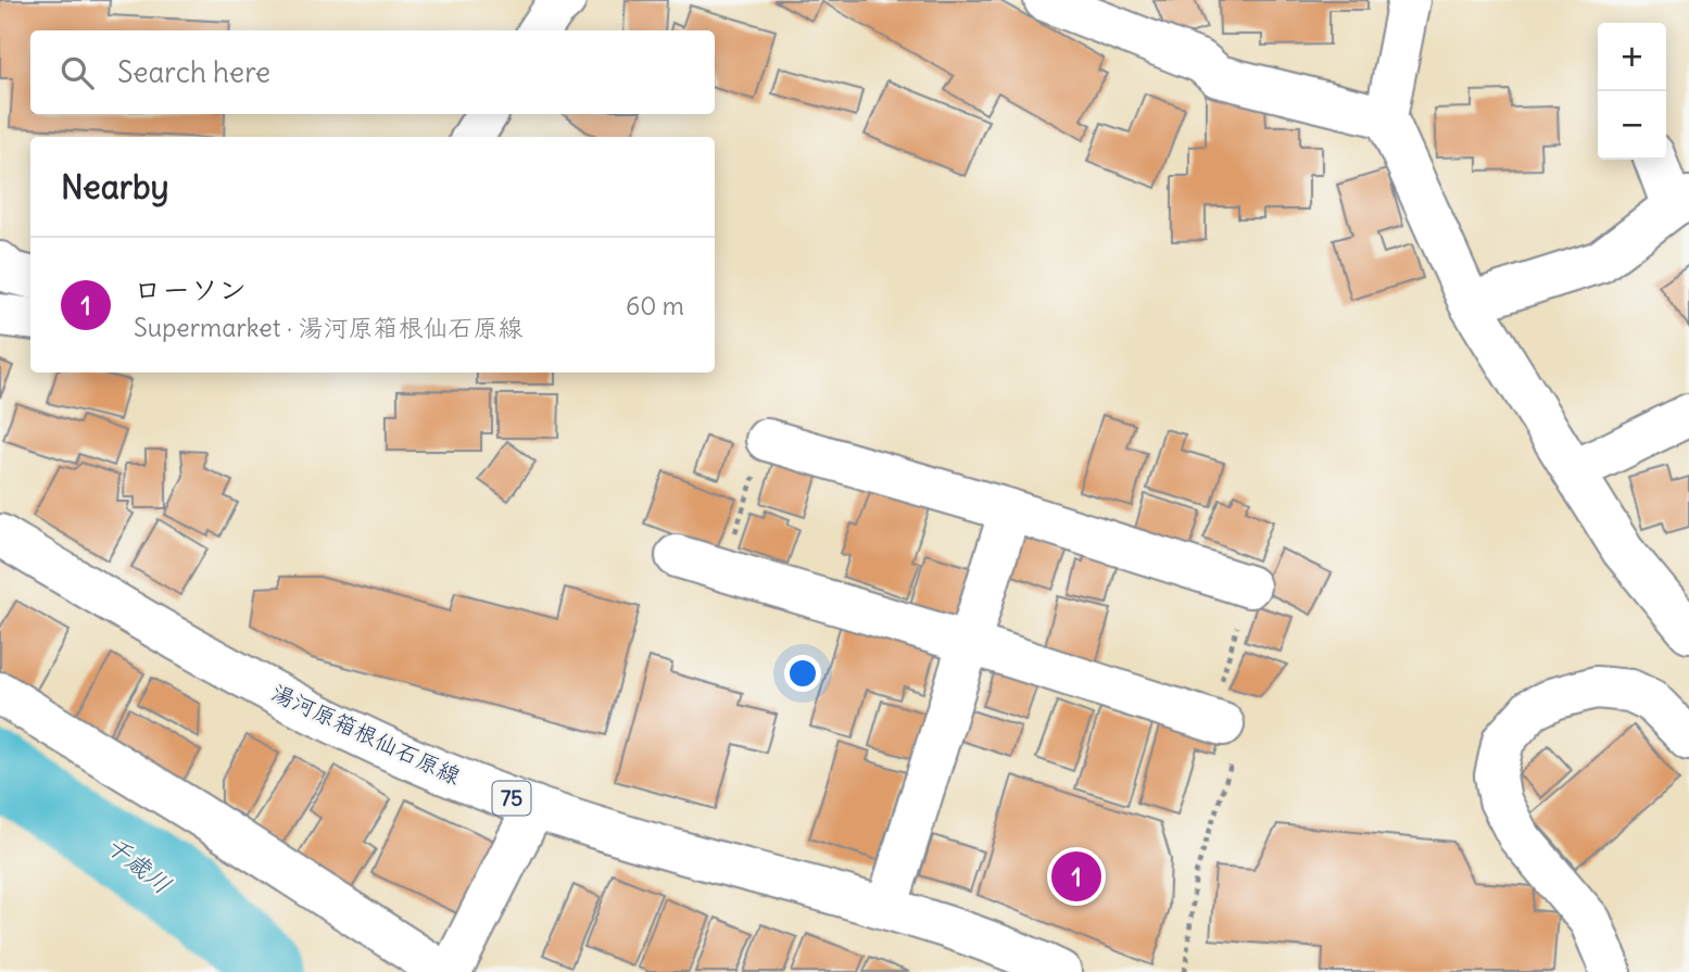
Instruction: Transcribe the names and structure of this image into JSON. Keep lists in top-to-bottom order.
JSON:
{
  "streets": {
    "street": ["湯河原箱根仙石原線", "75"]
  },
  "water": ["千歳川"],
  "page": {
    "map_buttons": ["+", "−"],
    "search": "Search here",
    "heading": "Nearby",
    "list": [
      {
        "mark": "1",
        "name": "ローソン",
        "note": "Supermarket · 湯河原箱根仙石原線",
        "value": "60 m"
      }
    ],
    "pins": "1"
  }
}
